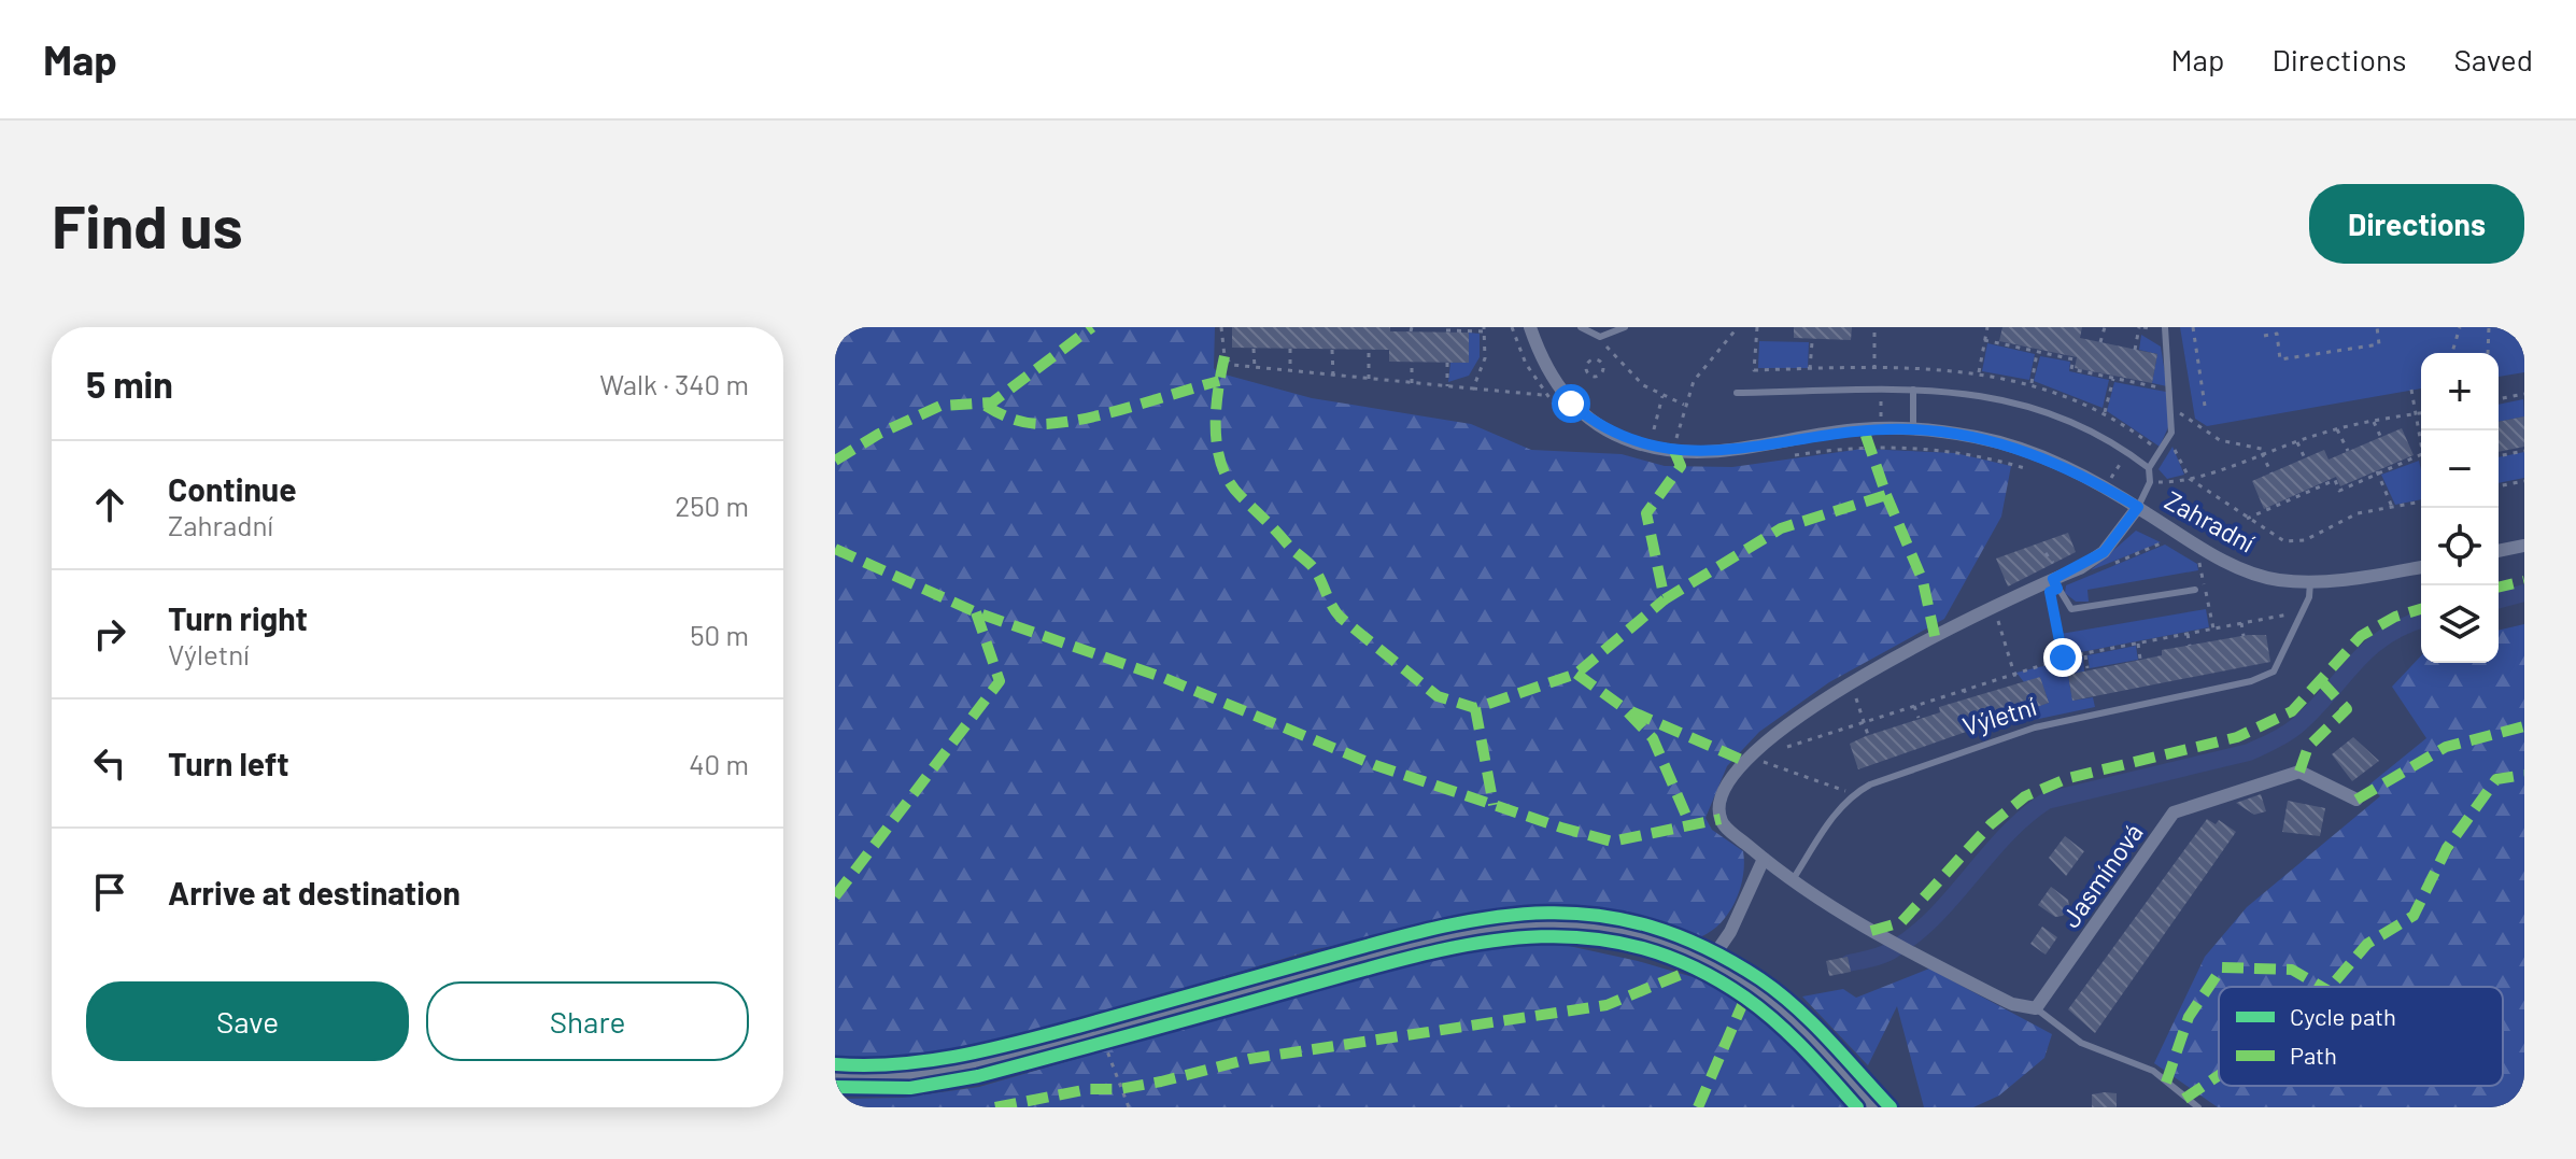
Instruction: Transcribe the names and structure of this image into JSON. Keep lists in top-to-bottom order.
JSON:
{
  "streets": {
    "street": ["Zahradní", "Jasmínová"],
    "lane": ["Výletní"]
  },
  "crossings": [
    ["Zahradní", "Výletní"]
  ],
  "legend": ["Cycle path", "Path"],
  "page": {
    "header": "Map",
    "nav": ["Map", "Directions", "Saved"],
    "buttons": [
      "Directions",
      ["Save", "Share"]
    ],
    "title": "Find us",
    "heading": ["5 min", "Walk · 340 m"],
    "map_buttons": ["+", "−"],
    "list": [
      ["Continue", "Zahradní", "250 m"],
      ["Turn right", "Výletní", "50 m"],
      ["Turn left", "40 m"],
      "Arrive at destination"
    ]
  }
}
